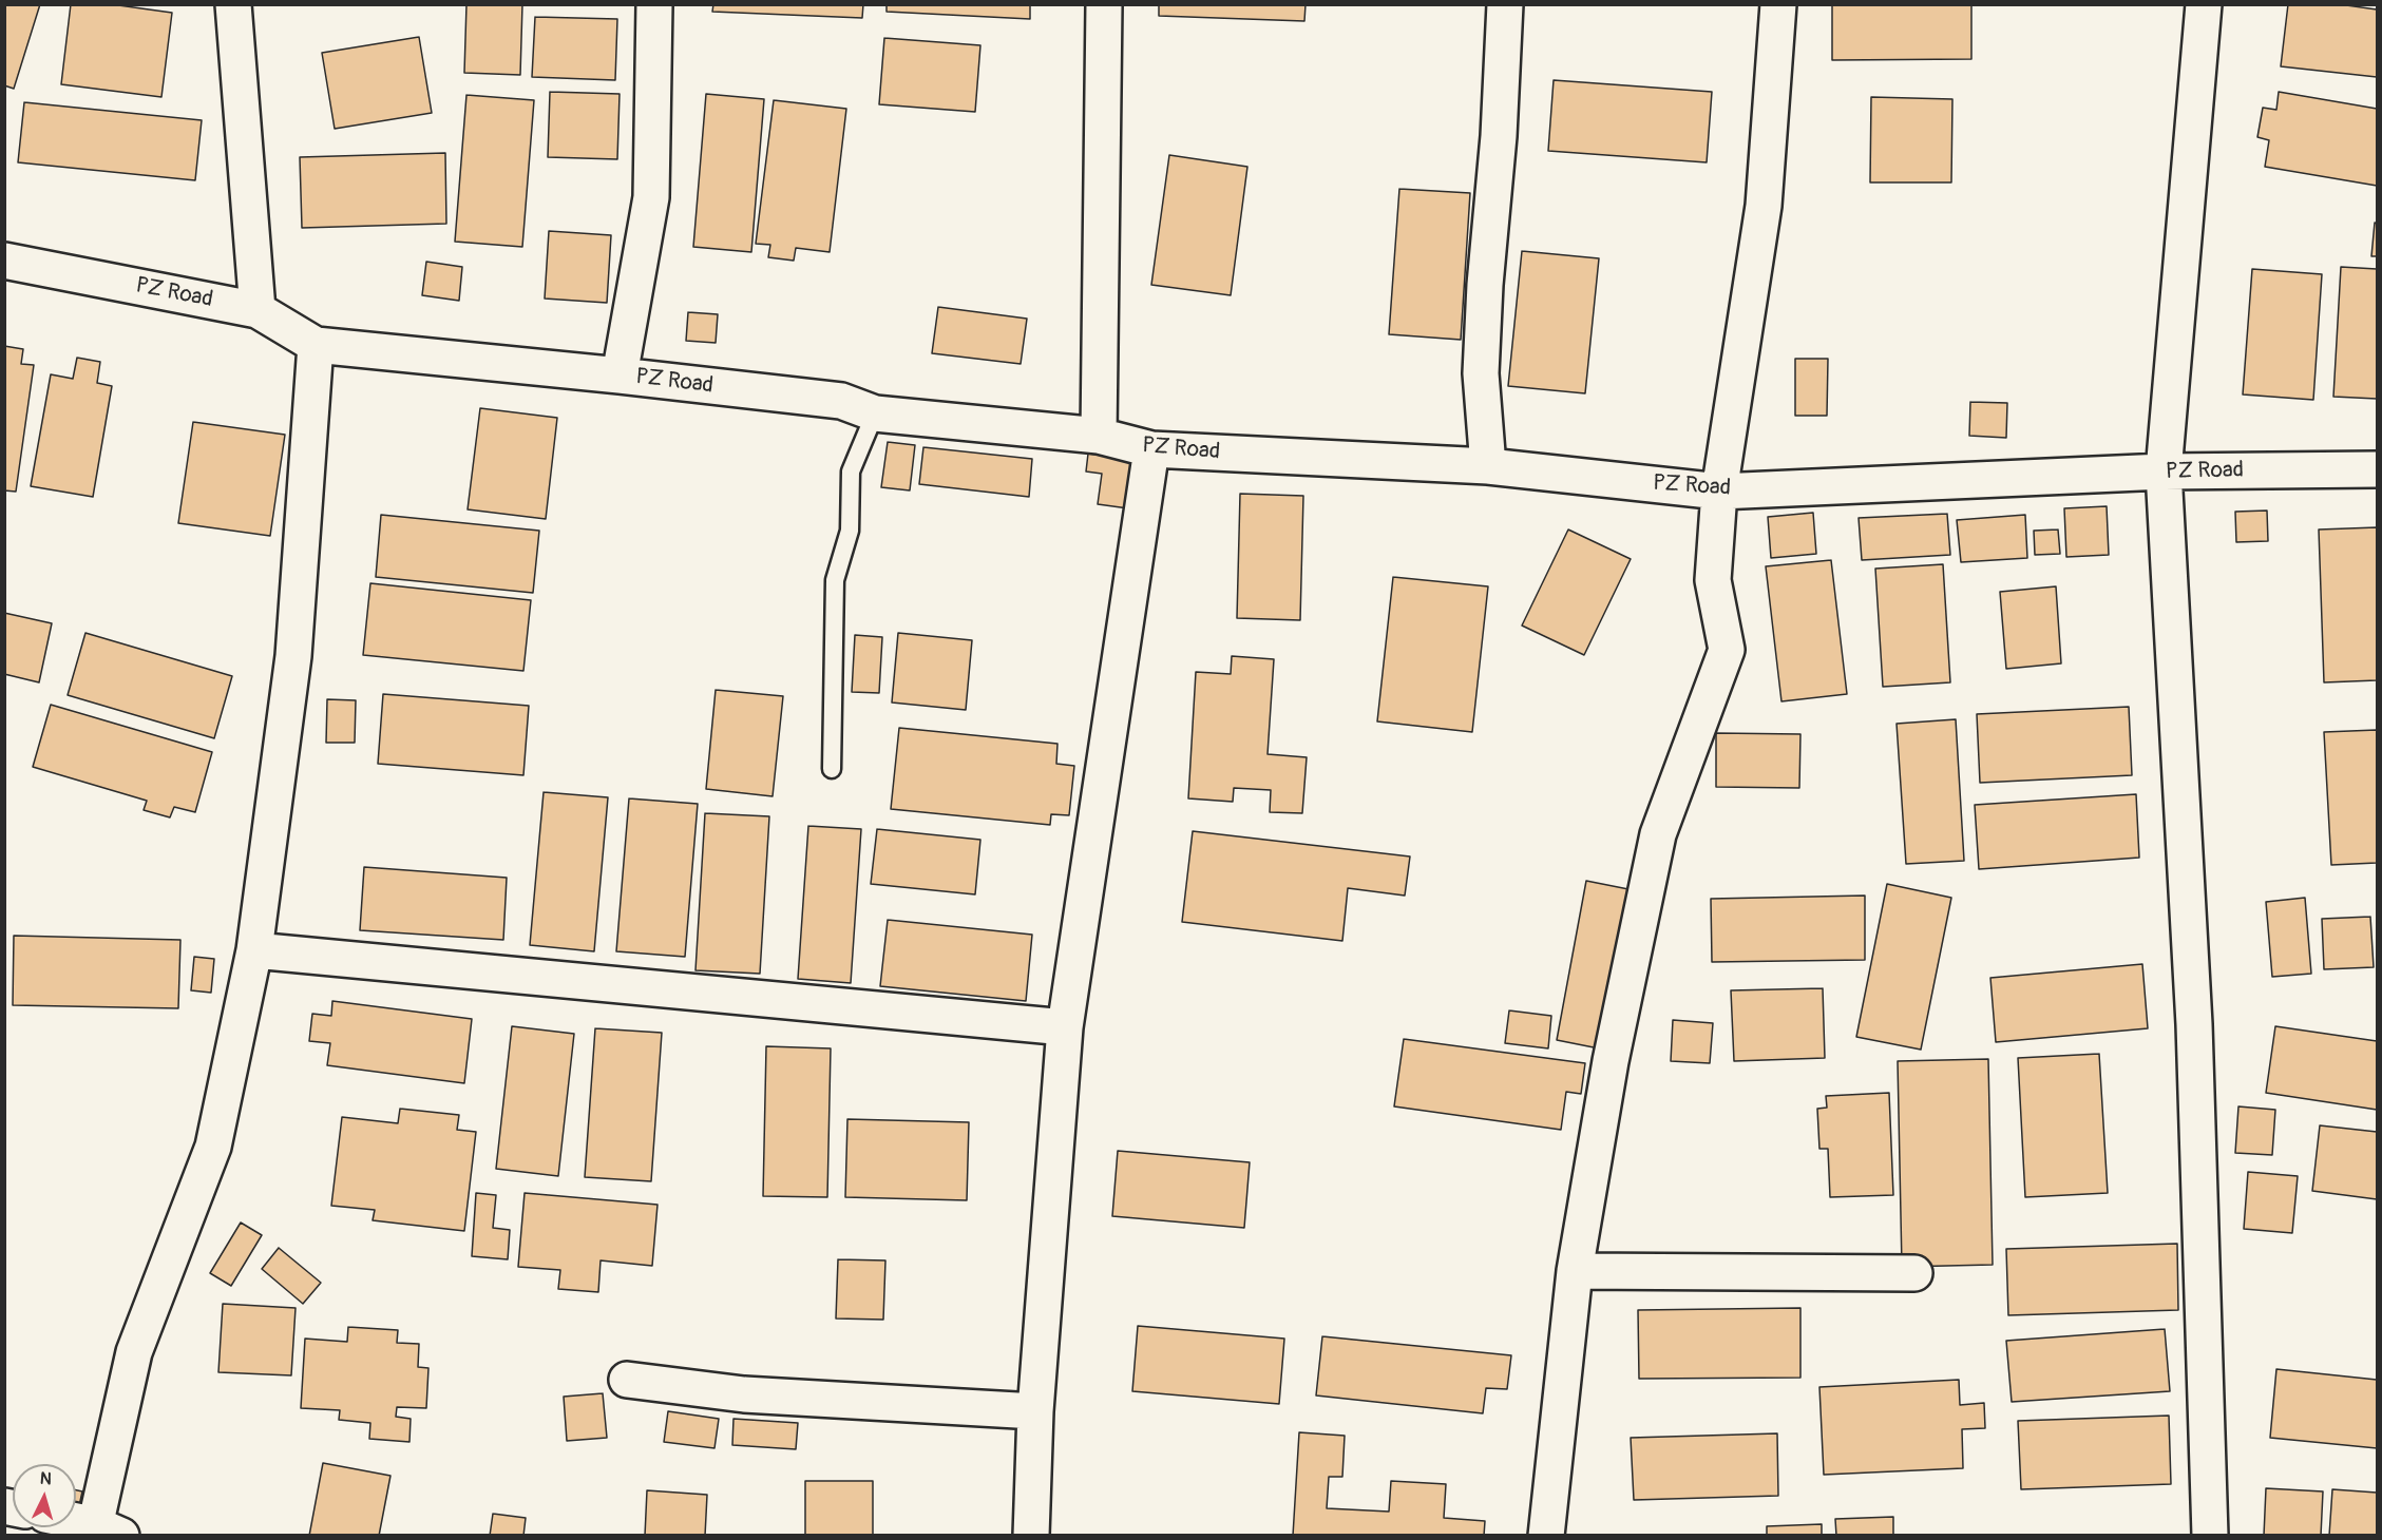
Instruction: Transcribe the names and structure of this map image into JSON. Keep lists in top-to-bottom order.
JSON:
{
  "streets": {
    "street": ["PZ Road"]
  },
  "north": "top"
}
